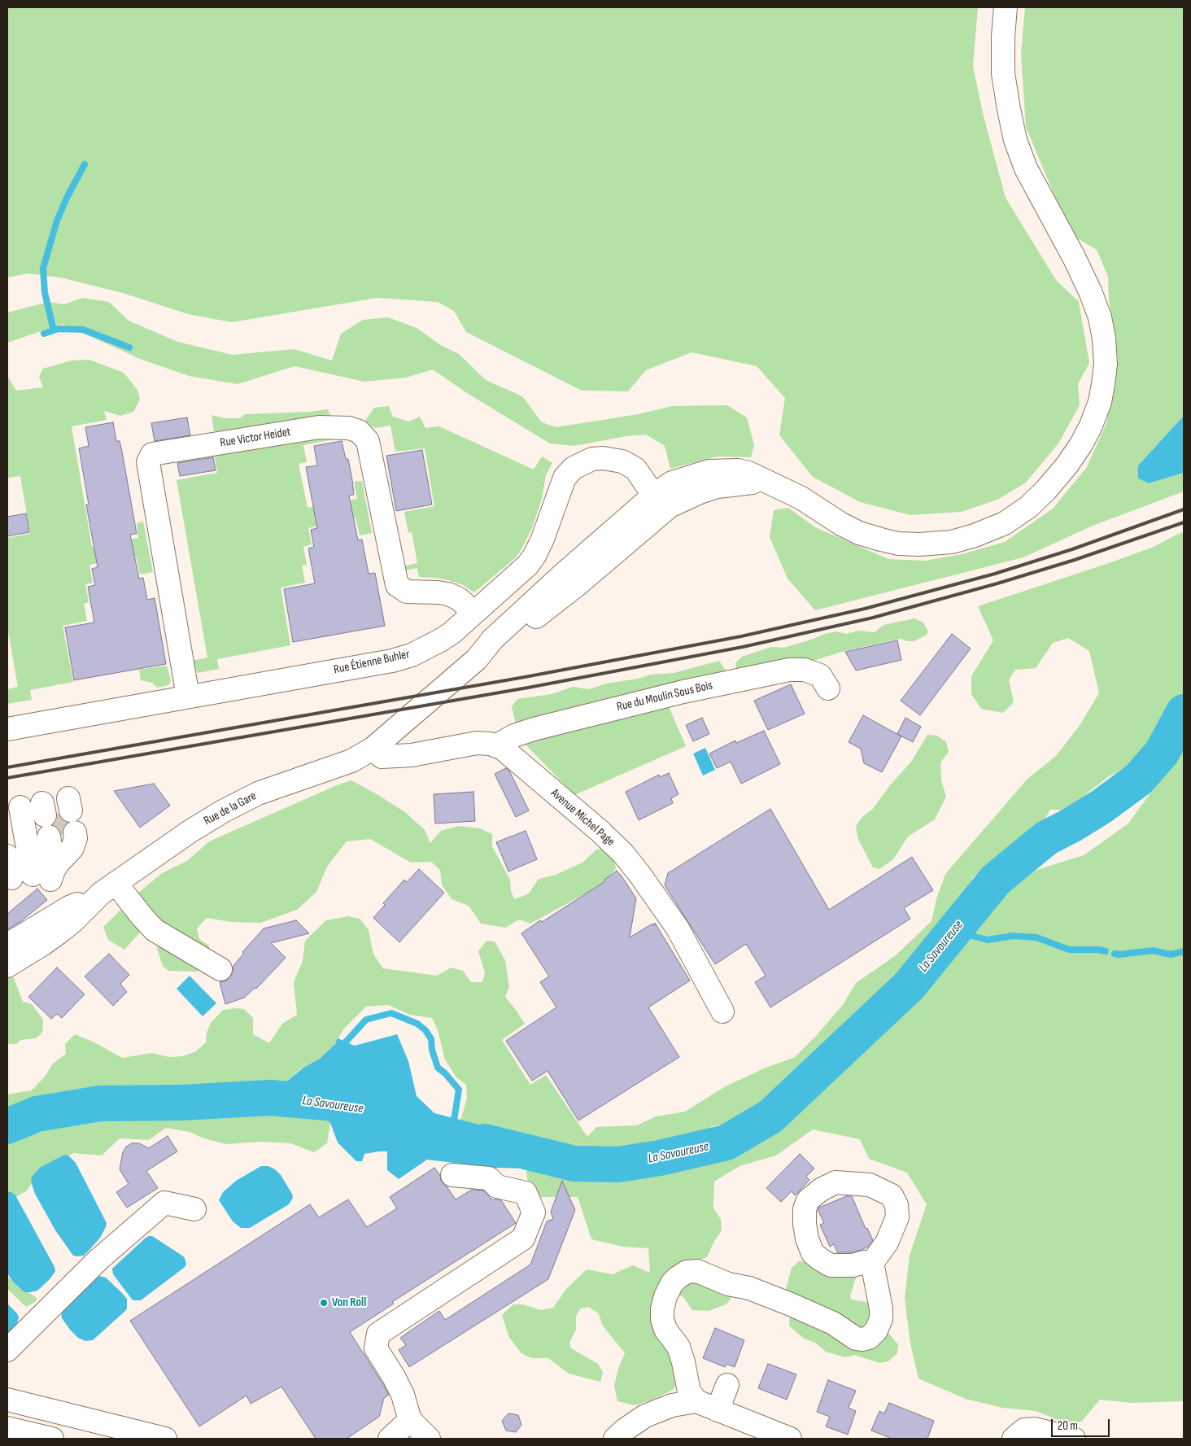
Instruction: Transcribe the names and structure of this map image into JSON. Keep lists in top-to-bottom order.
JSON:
{
  "streets": {
    "street": [
      "Rue Victor Heidet",
      "Rue Étienne Buhler",
      "Rue du Moulin Sous Bois",
      "Rue de la Gare",
      "Avenue Michel Page"
    ]
  },
  "crossings": [
    ["Rue Victor Heidet", "Rue Étienne Buhler"],
    ["Rue du Moulin Sous Bois", "Avenue Michel Page"],
    ["Rue de la Gare", "Avenue Michel Page"]
  ],
  "water": ["La Savoureuse"],
  "places": ["Von Roll"],
  "scale_bar": "20 m"
}
